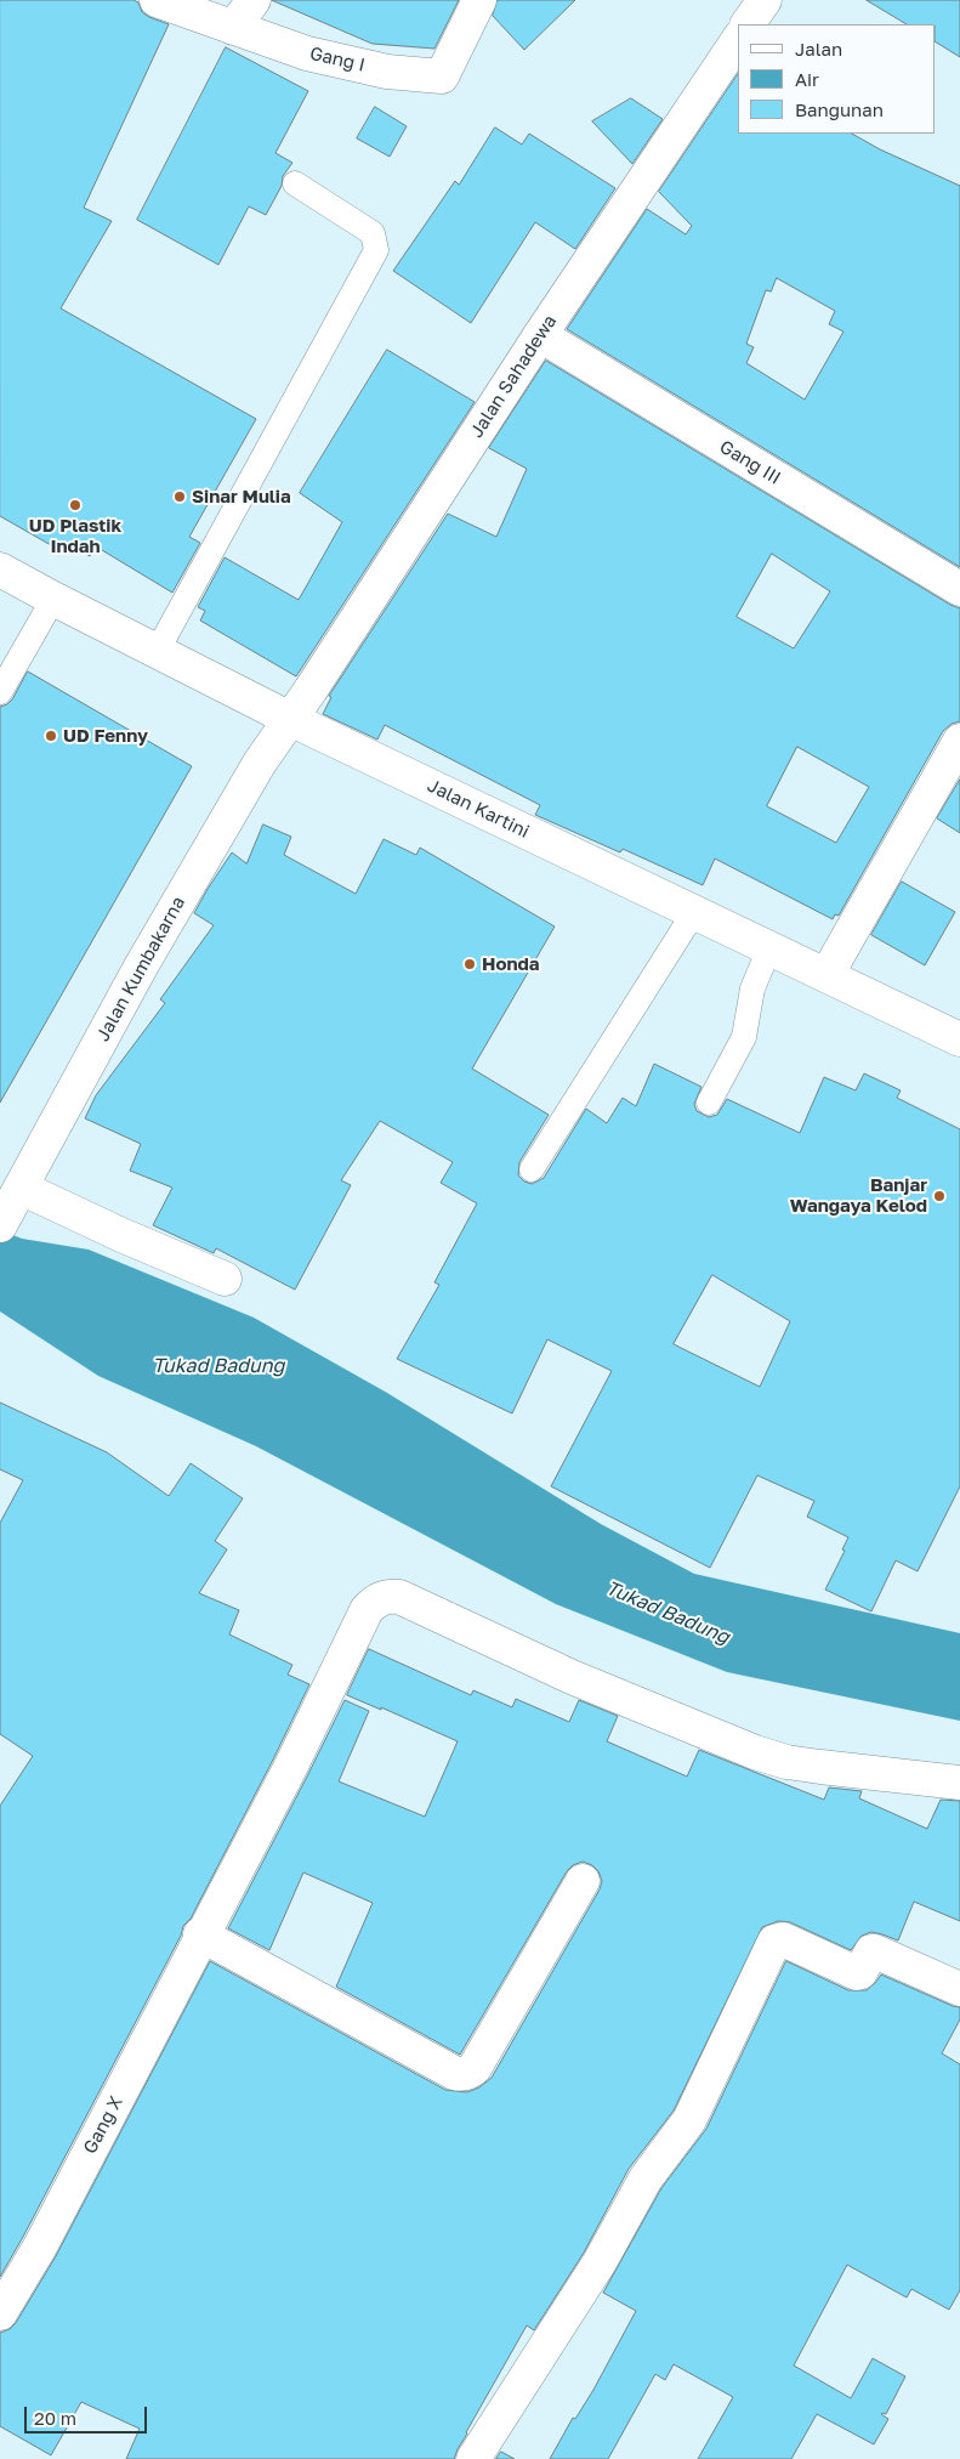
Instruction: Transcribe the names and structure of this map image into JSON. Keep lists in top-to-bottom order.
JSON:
{
  "streets": {
    "street": [
      "Gang I",
      "Jalan Sahadewa",
      "Gang III",
      "Jalan Kartini",
      "Jalan Kumbakarna",
      "Gang X"
    ]
  },
  "crossings": [
    ["Jalan Sahadewa", "Gang III"],
    ["Jalan Sahadewa", "Jalan Kartini"],
    ["Jalan Sahadewa", "Jalan Kumbakarna"],
    ["Jalan Kartini", "Jalan Kumbakarna"]
  ],
  "water": ["Tukad Badung"],
  "places": [
    "Sinar Mulia",
    "UD Plastik Indah",
    "UD Fenny",
    "Honda",
    "Banjar Wangaya Kelod"
  ],
  "legend": ["Jalan", "Air", "Bangunan"],
  "scale_bar": "20 m"
}
